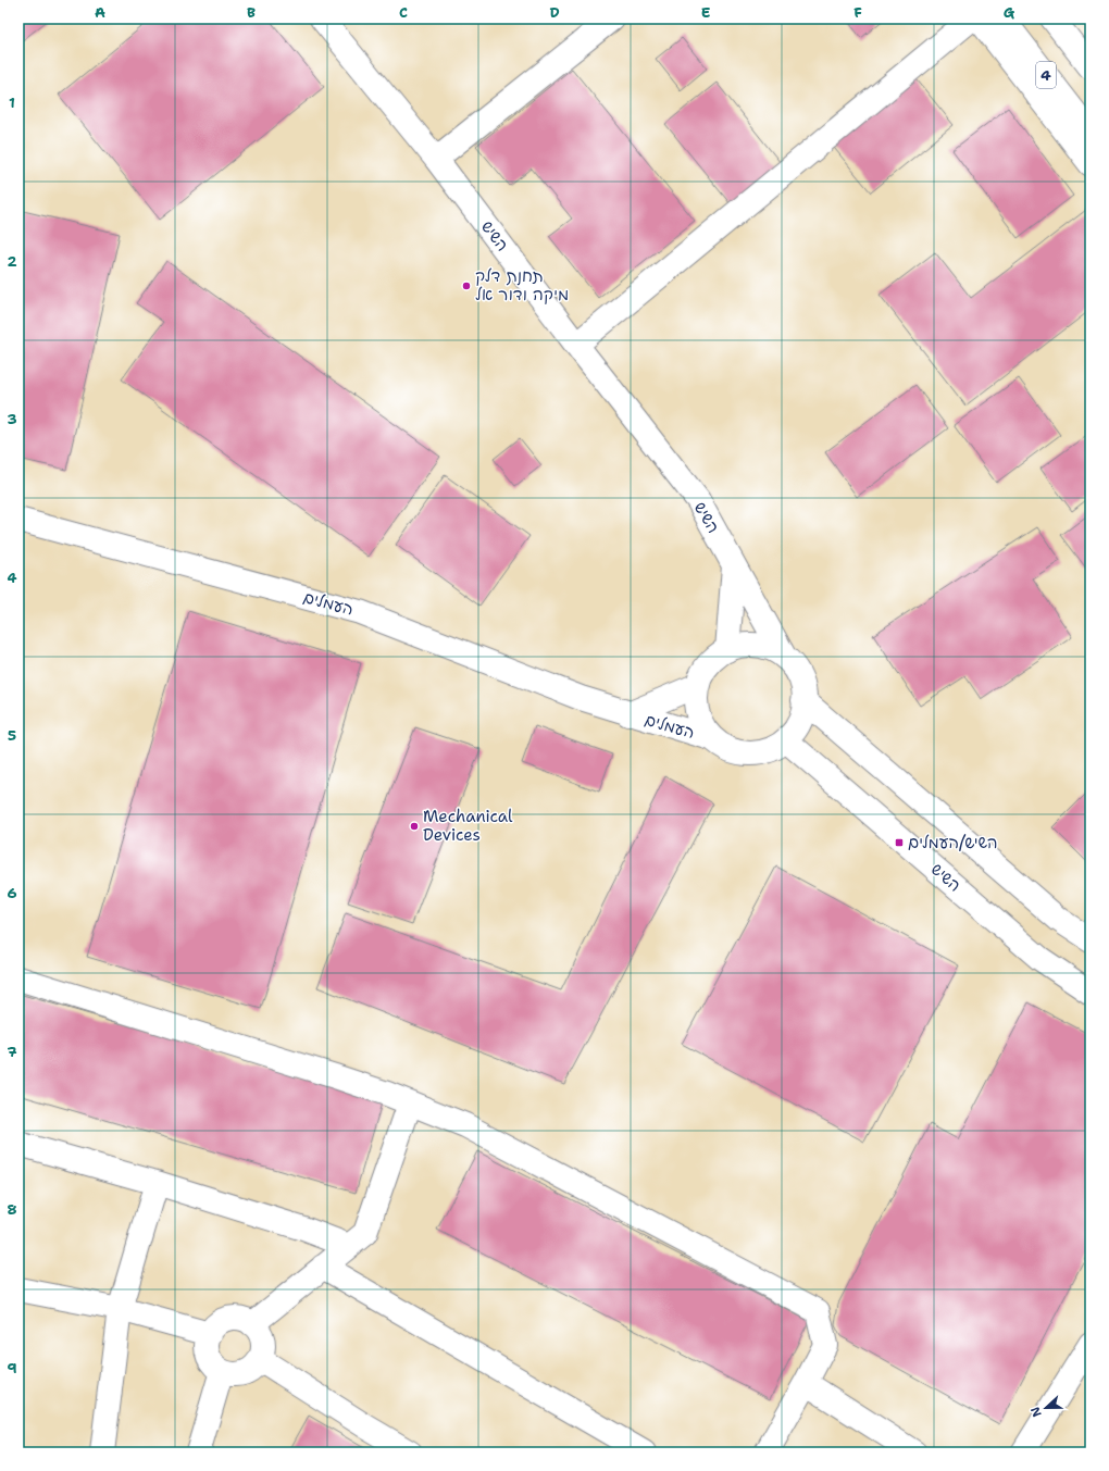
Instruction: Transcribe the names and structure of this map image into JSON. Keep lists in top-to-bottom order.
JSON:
{
  "streets": {
    "main road": ["4", "השיש", "העמלים"]
  },
  "crossings": [
    ["השיש", "העמלים"]
  ],
  "places": {
    "other": ["תחנת דלק מיקה ודור אל", "Mechanical Devices"],
    "transit": ["השיש/העמלים"]
  },
  "north": "left",
  "grid": {
    "columns": [
      "A",
      "B",
      "C",
      "D",
      "E",
      "F",
      "G"
    ],
    "rows": [
      "1",
      "2",
      "3",
      "4",
      "5",
      "6",
      "7",
      "8",
      "9"
    ]
  }
}
